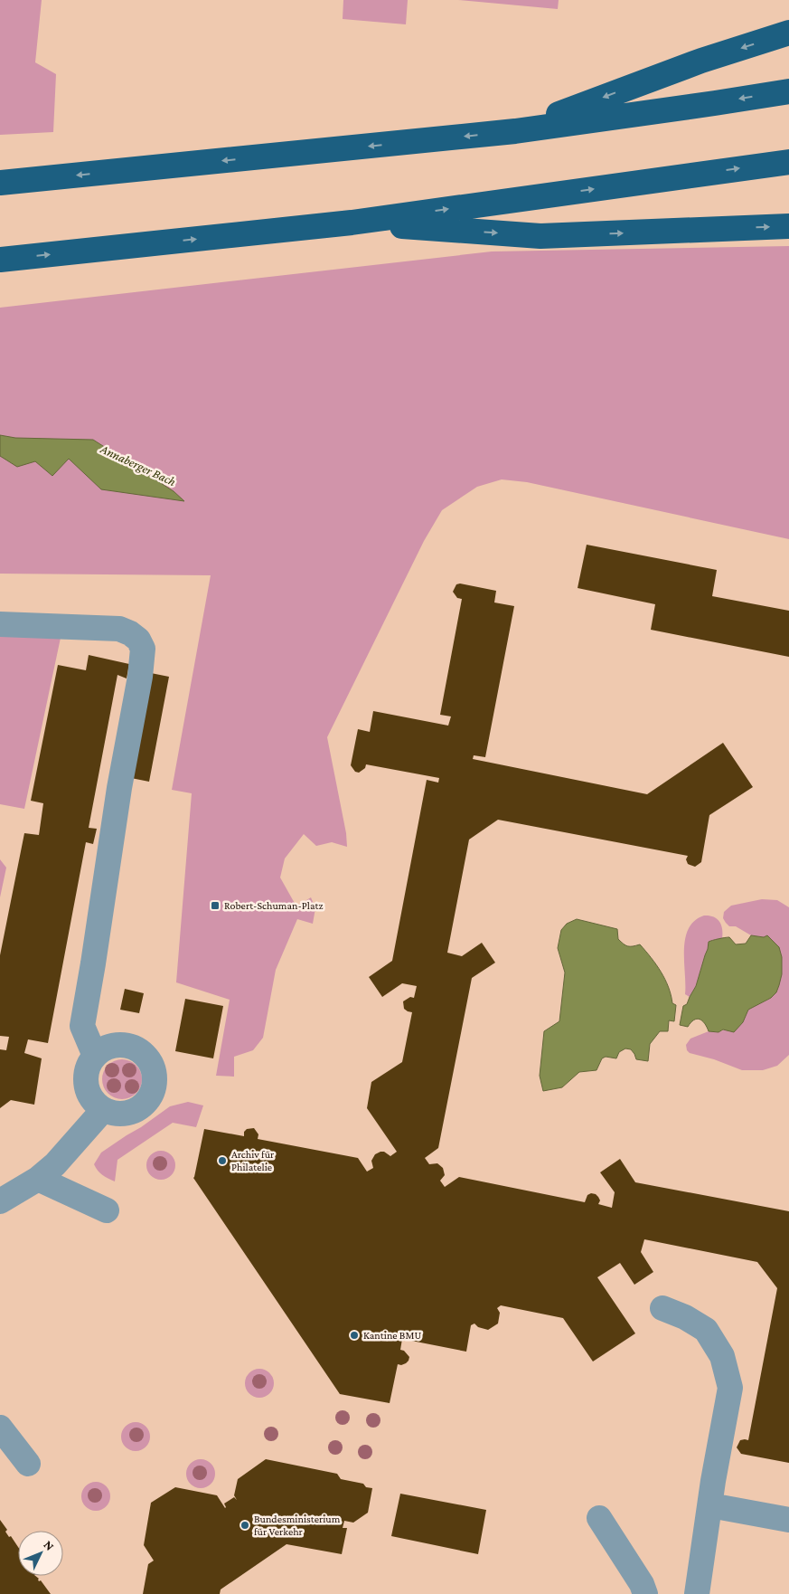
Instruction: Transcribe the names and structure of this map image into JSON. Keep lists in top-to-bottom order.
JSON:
{
  "water": ["Annaberger Bach"],
  "places": {
    "transit": ["Robert-Schuman-Platz"],
    "other": ["Archiv für Philatelie", "Kantine BMU", "Bundesministerium für Verkehr"]
  },
  "north": "top right"
}
